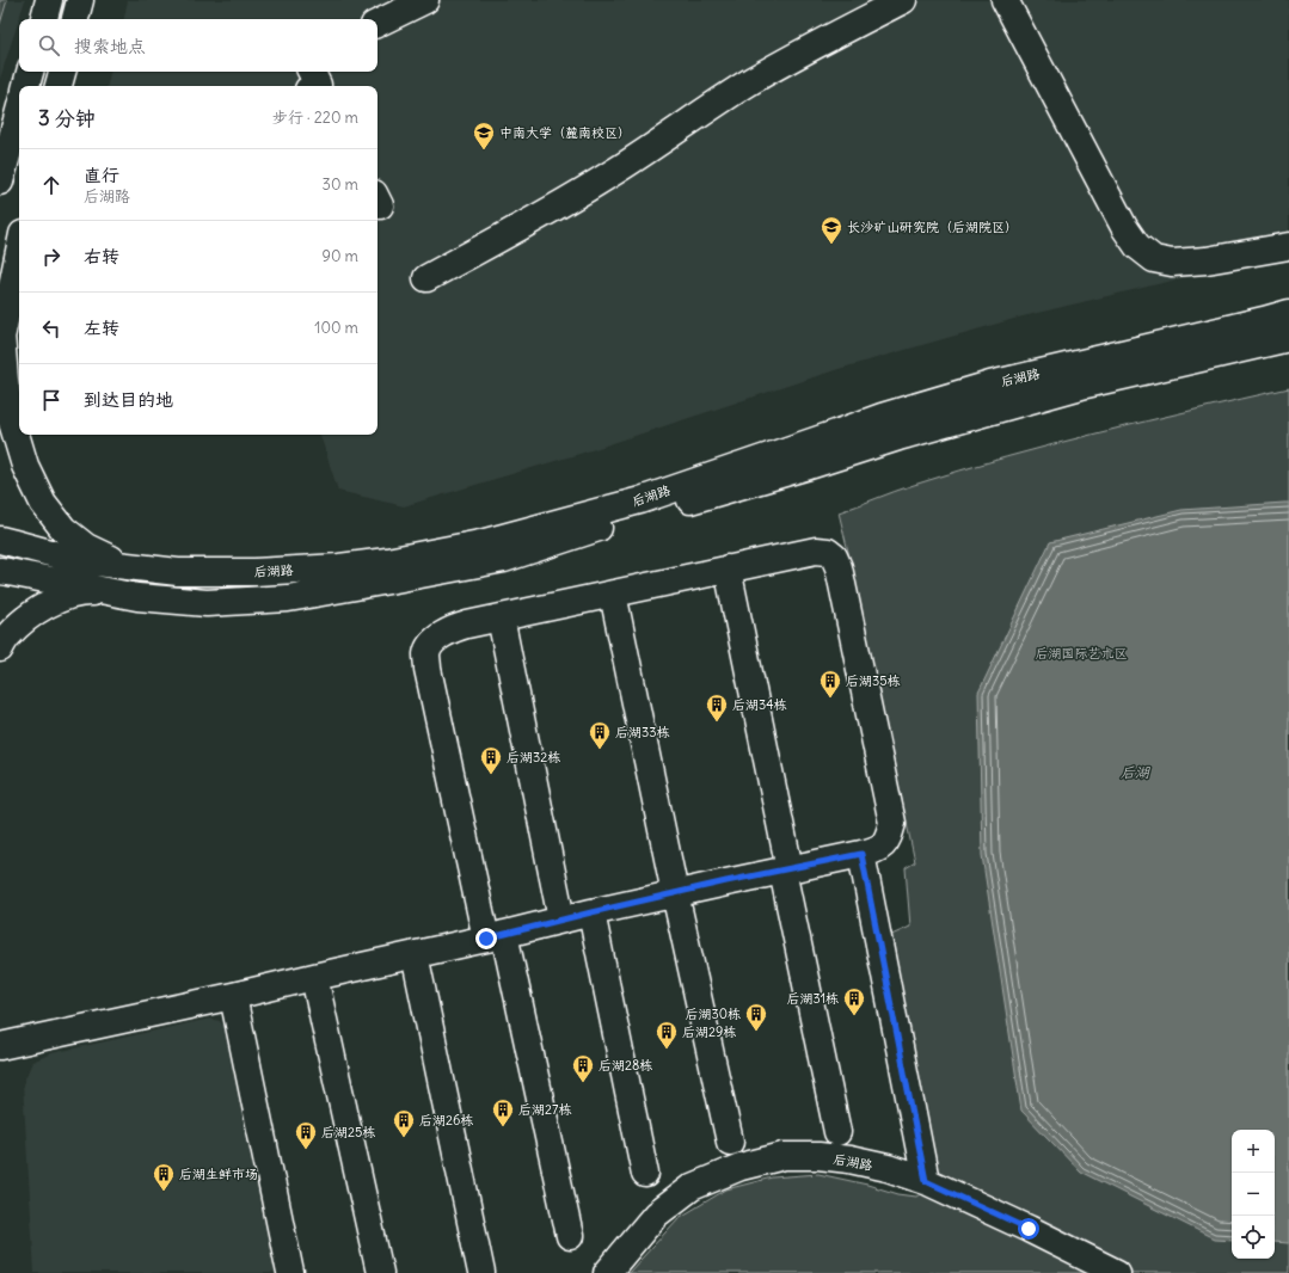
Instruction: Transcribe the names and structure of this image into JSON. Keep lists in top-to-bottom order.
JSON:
{
  "streets": {
    "main road": ["后湖路"]
  },
  "water": ["后湖"],
  "parks": ["后湖国际艺术区"],
  "places": {
    "school or university": ["中南大学（麓南校区）", "长沙矿山研究院（后湖院区）"],
    "building": [
      "后湖35栋",
      "后湖34栋",
      "后湖33栋",
      "后湖32栋",
      "后湖31栋",
      "后湖30栋",
      "后湖29栋",
      "后湖28栋",
      "后湖27栋",
      "后湖26栋",
      "后湖25栋",
      "后湖生鲜市场"
    ]
  },
  "page": {
    "search": "搜索地点",
    "heading": ["3 分钟", "步行 · 220 m"],
    "list": [
      ["直行", "后湖路", "30 m"],
      ["右转", "90 m"],
      ["左转", "100 m"],
      "到达目的地"
    ],
    "map_buttons": ["+", "−"]
  }
}
